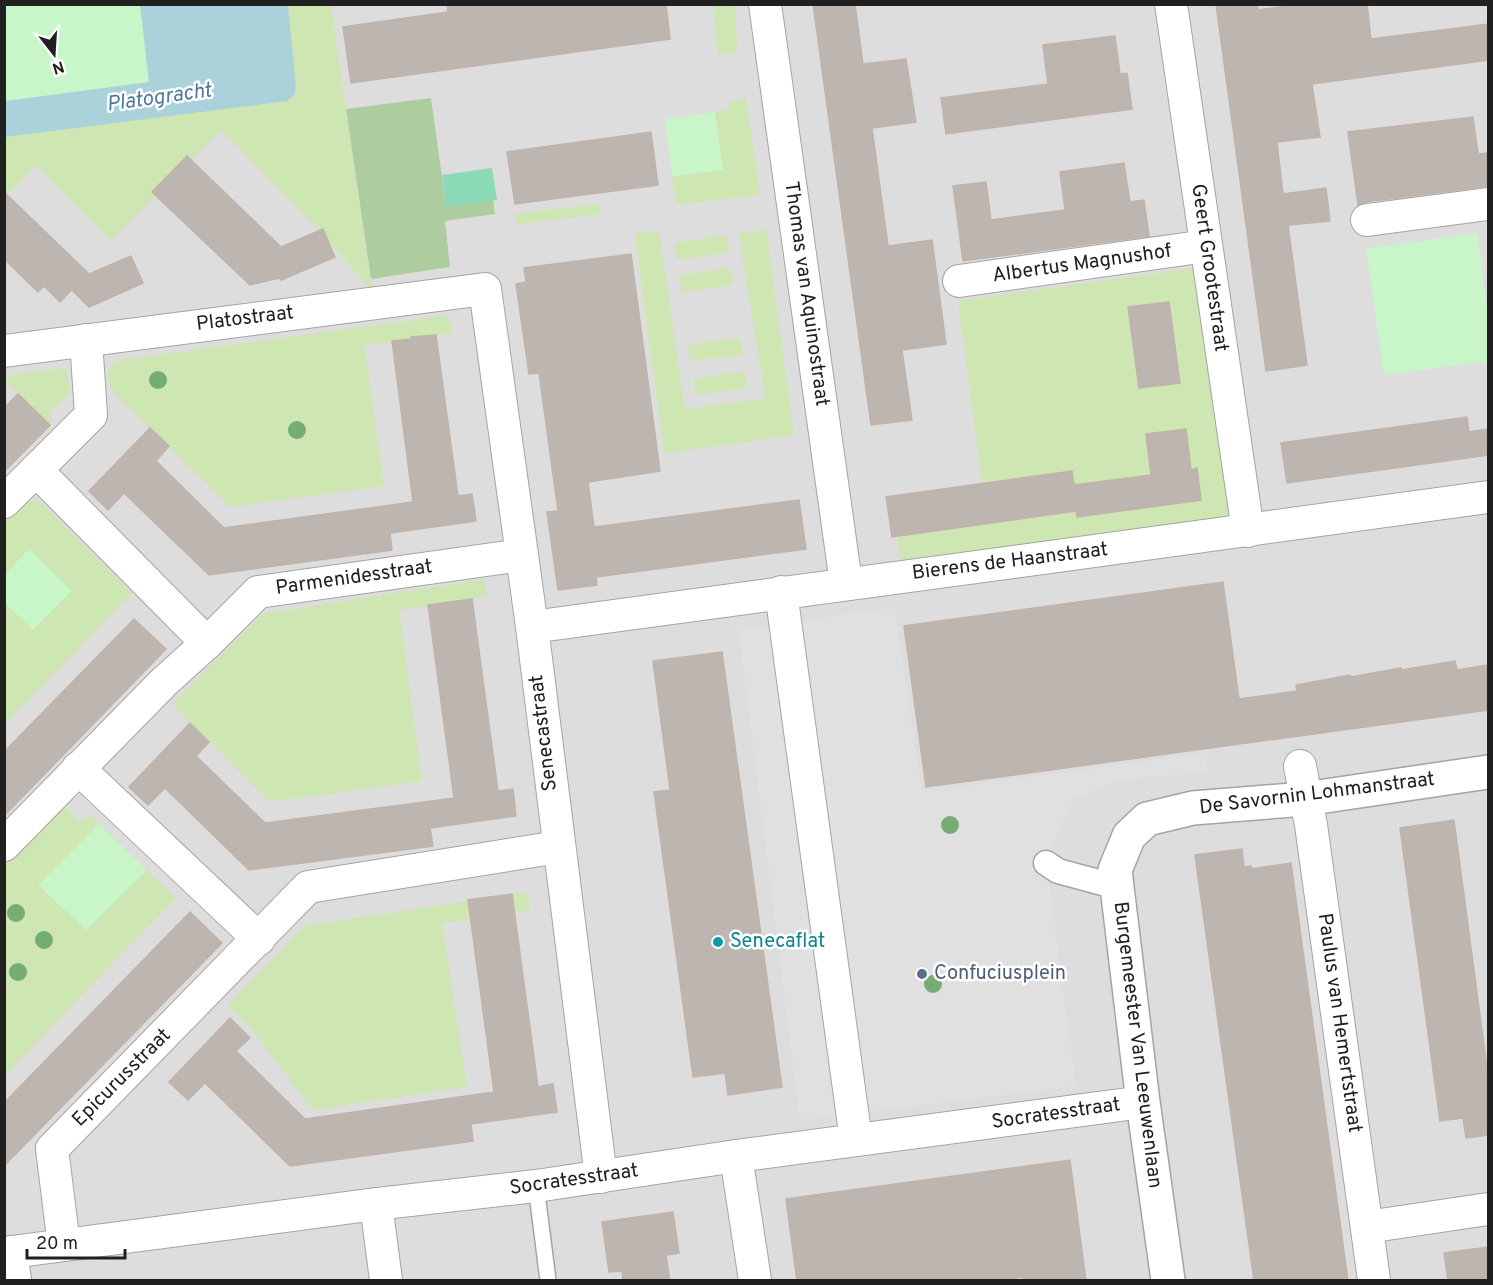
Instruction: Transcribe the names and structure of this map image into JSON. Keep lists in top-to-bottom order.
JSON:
{
  "streets": {
    "street": [
      "Albertus Magnushof",
      "Geert Grootestraat",
      "Thomas van Aquinostraat",
      "Platostraat",
      "Bierens de Haanstraat",
      "Parmenidesstraat",
      "Senecastraat",
      "De Savornin Lohmanstraat",
      "Paulus van Hemertstraat",
      "Burgemeester Van Leeuwenlaan",
      "Epicurusstraat",
      "Socratesstraat"
    ]
  },
  "crossings": [
    ["Albertus Magnushof", "Geert Grootestraat"],
    ["Geert Grootestraat", "Bierens de Haanstraat"],
    ["Thomas van Aquinostraat", "Bierens de Haanstraat"],
    ["Platostraat", "Senecastraat"],
    ["Bierens de Haanstraat", "Senecastraat"],
    ["Parmenidesstraat", "Senecastraat"],
    ["Senecastraat", "Epicurusstraat"],
    ["Senecastraat", "Socratesstraat"],
    ["De Savornin Lohmanstraat", "Paulus van Hemertstraat"],
    ["De Savornin Lohmanstraat", "Burgemeester Van Leeuwenlaan"],
    ["Burgemeester Van Leeuwenlaan", "Socratesstraat"],
    ["Epicurusstraat", "Socratesstraat"]
  ],
  "water": ["Platogracht"],
  "places": ["Senecaflat", "Confuciusplein"],
  "scale_bar": "20 m",
  "north": "bottom"
}
